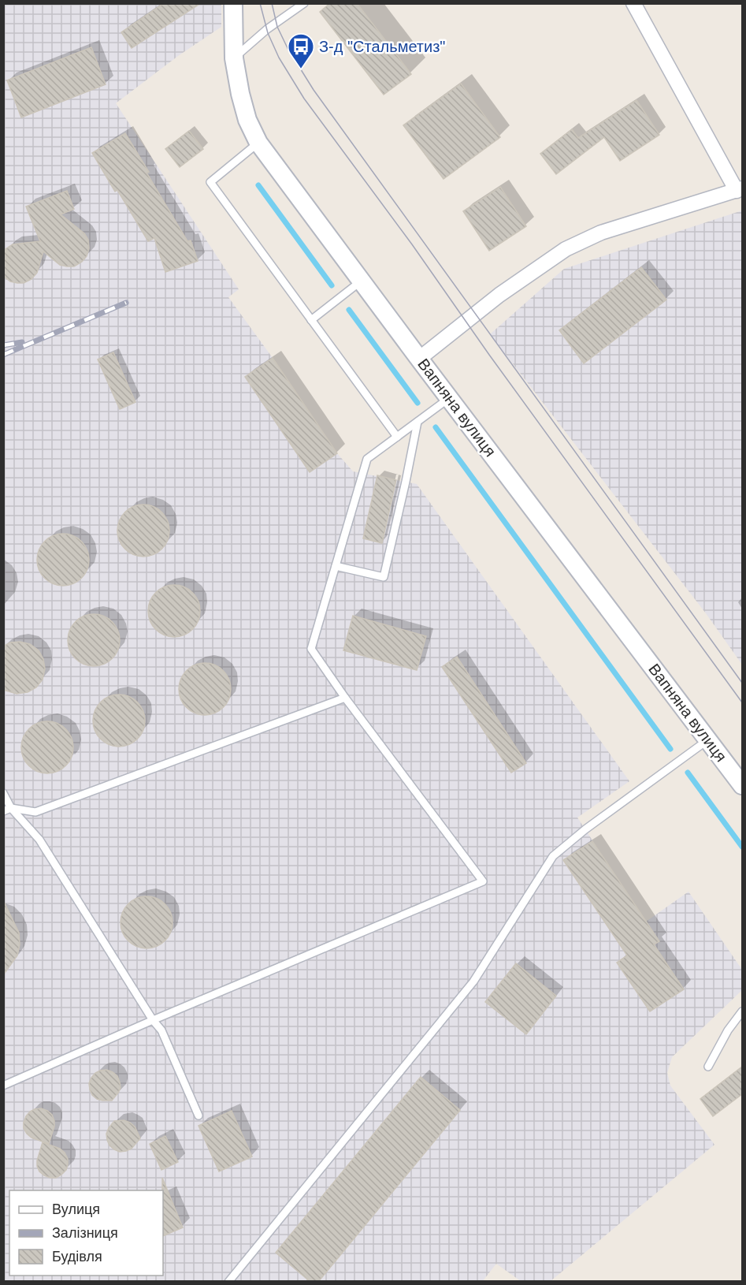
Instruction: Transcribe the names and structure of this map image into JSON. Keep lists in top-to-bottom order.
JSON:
{
  "streets": {
    "street": ["Вапняна вулиця"]
  },
  "places": {
    "bus stop": ["З-д \"Стальметиз\""]
  },
  "legend": ["Вулиця", "Залізниця", "Будівля"]
}
